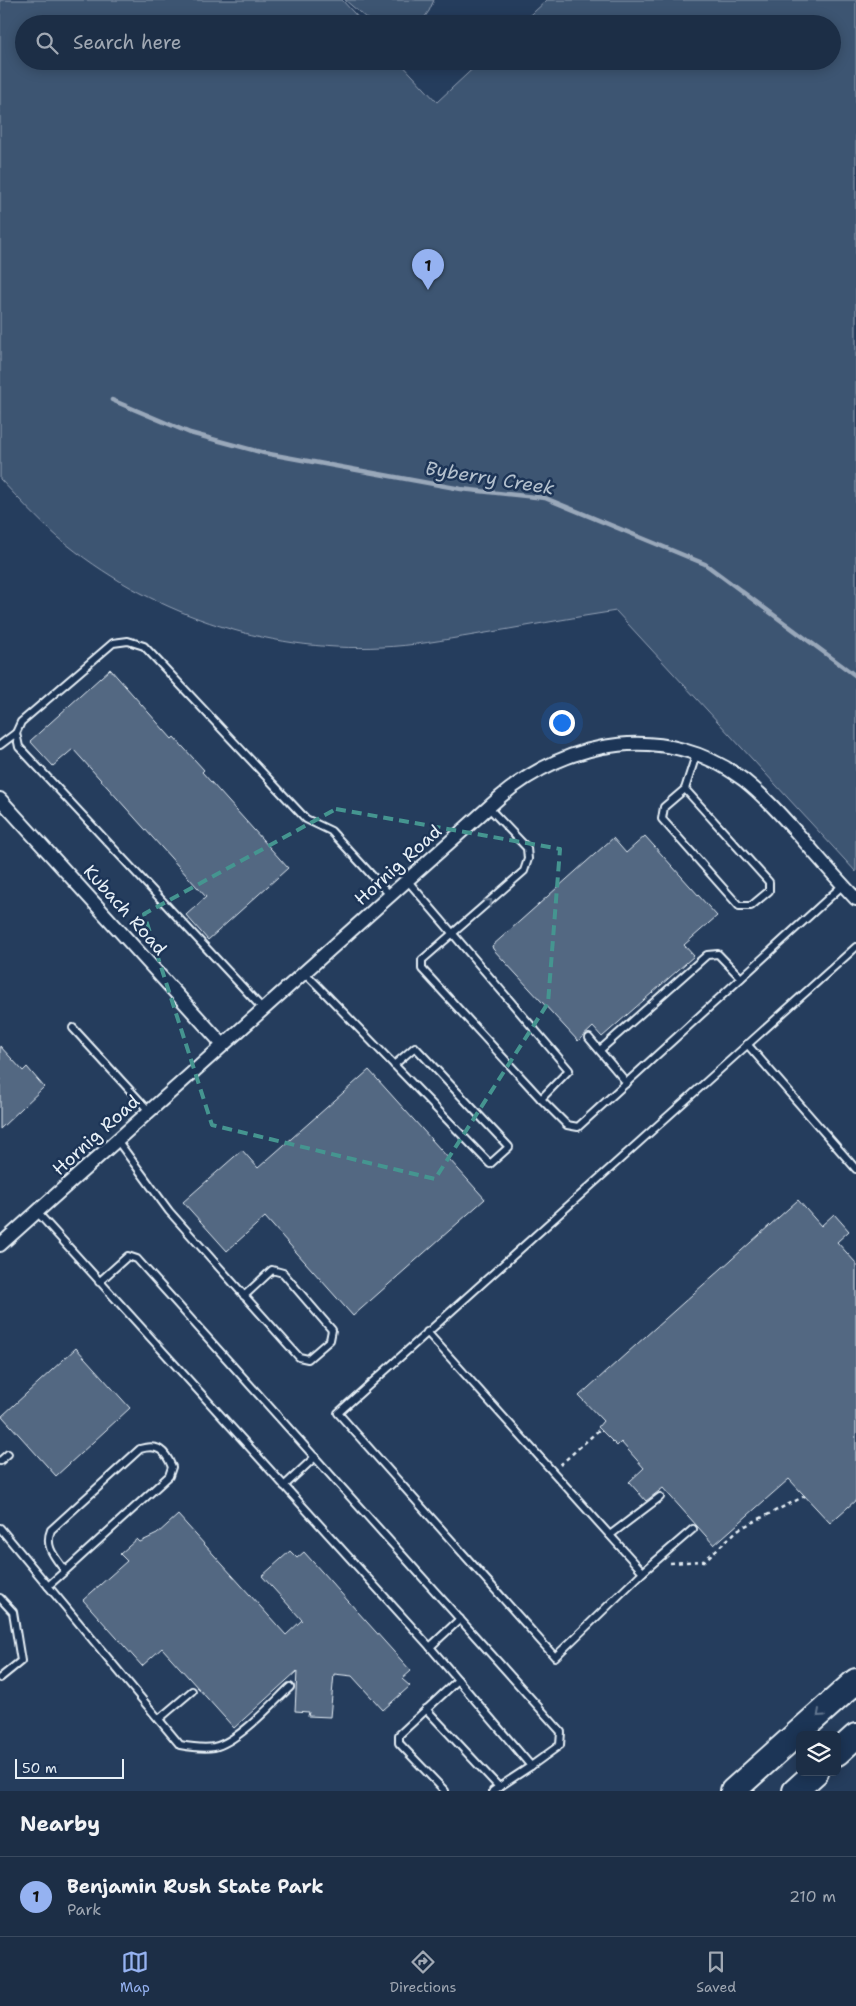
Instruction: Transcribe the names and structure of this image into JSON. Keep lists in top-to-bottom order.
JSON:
{
  "streets": {
    "street": ["Hornig Road", "Kubach Road"]
  },
  "crossings": [
    ["Hornig Road", "Kubach Road"]
  ],
  "water": ["Byberry Creek"],
  "scale_bar": "50 m",
  "page": {
    "search": "Search here",
    "pins": "1",
    "scale": "50 m",
    "heading": "Nearby",
    "list": [
      {
        "mark": "1",
        "name": "Benjamin Rush State Park",
        "note": "Park",
        "value": "210 m"
      }
    ],
    "nav": ["Map", "Directions", "Saved"]
  }
}
